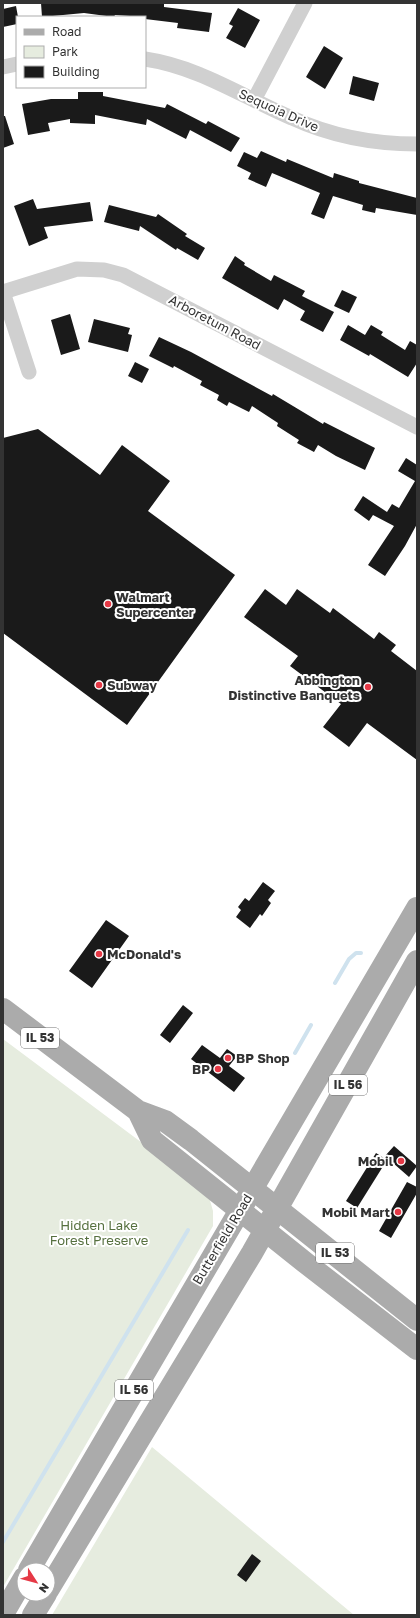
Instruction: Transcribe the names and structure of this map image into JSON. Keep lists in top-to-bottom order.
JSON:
{
  "streets": {
    "main road": ["IL 53", "IL 56", "Butterfield Road"],
    "street": ["Sequoia Drive", "Arboretum Road"]
  },
  "crossings": [
    ["IL 53", "IL 56"],
    ["IL 53", "Butterfield Road"]
  ],
  "parks": ["Hidden Lake Forest Preserve"],
  "places": [
    "Walmart Supercenter",
    "Subway",
    "Abbington Distinctive Banquets",
    "McDonald's",
    "BP Shop",
    "BP",
    "Mobil",
    "Mobil Mart"
  ],
  "legend": ["Road", "Park", "Building"],
  "north": "bottom right"
}
